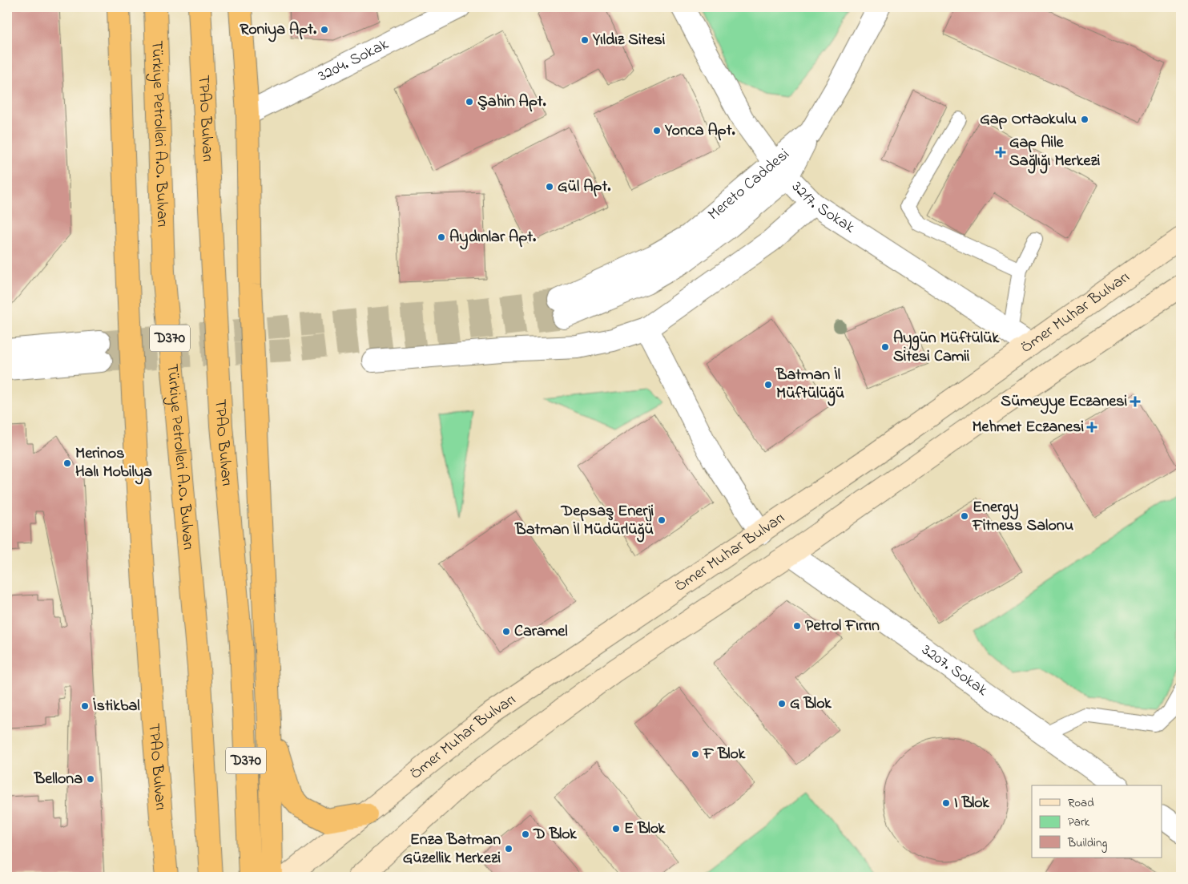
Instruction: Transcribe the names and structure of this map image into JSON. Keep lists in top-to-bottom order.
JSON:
{
  "streets": {
    "highway": ["TPAO Bulvarı", "Türkiye Petrolleri A.O. Bulvarı", "D370"],
    "main road": ["Ömer Muhar Bulvarı"],
    "street": ["3204. Sokak", "3217. Sokak", "3207. Sokak"]
  },
  "crossings": [
    ["3204. Sokak", "TPAO Bulvarı"],
    ["3217. Sokak", "Ömer Muhar Bulvarı"],
    ["Ömer Muhar Bulvarı", "3207. Sokak"]
  ],
  "places": {
    "other": [
      "Roniya Apt.",
      "Yıldız Sitesi",
      "Şahin Apt.",
      "Gap Ortaokulu",
      "Yonca Apt.",
      "Gül Apt.",
      "Aydınlar Apt.",
      "Aygün Müftülük Sitesi Camii",
      "Batman İl Müftülüğü",
      "Merinos Halı Mobilya",
      "Energy Fitness Salonu",
      "Depsaş Enerji Batman İl Müdürlüğü",
      "Petrol Fırrın",
      "Caramel",
      "G Blok",
      "İstikbal",
      "F Blok",
      "Bellona",
      "I Blok",
      "E Blok",
      "D Blok",
      "Enza Batman Güzellik Merkezi"
    ],
    "health": ["Gap Aile Sağlığı Merkezi", "Sümeyye Eczanesi", "Mehmet Eczanesi"]
  },
  "legend": ["Road", "Park", "Building"]
}
